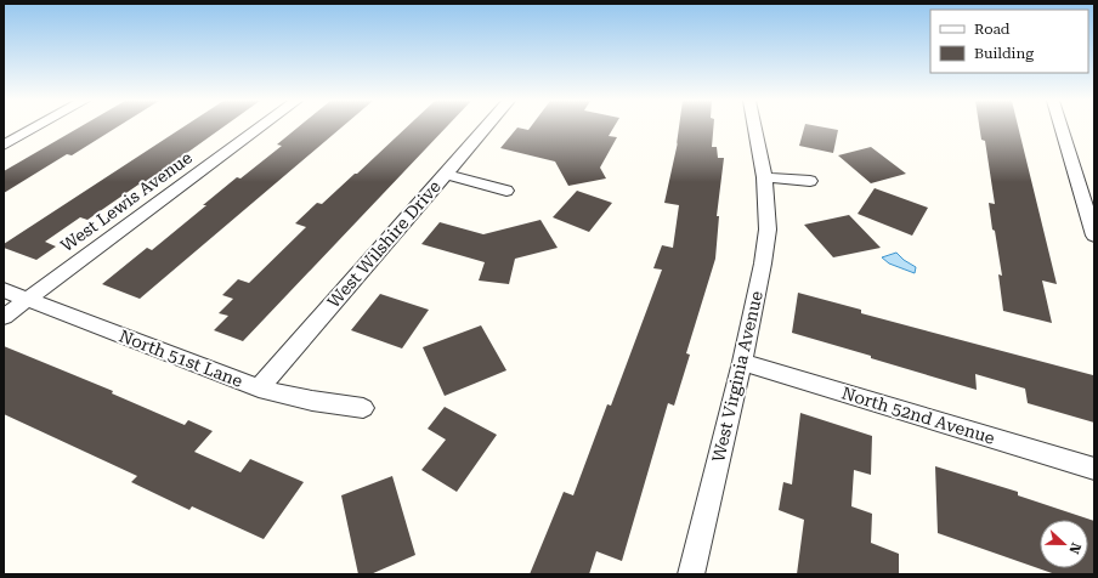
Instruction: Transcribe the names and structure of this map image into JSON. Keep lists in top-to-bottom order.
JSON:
{
  "streets": {
    "street": [
      "West Lewis Avenue",
      "West Wilshire Drive",
      "North 51st Lane",
      "West Virginia Avenue",
      "North 52nd Avenue"
    ]
  },
  "crossings": [
    ["West Lewis Avenue", "North 51st Lane"],
    ["West Wilshire Drive", "North 51st Lane"],
    ["West Virginia Avenue", "North 52nd Avenue"]
  ],
  "legend": ["Road", "Building"],
  "north": "right"
}
